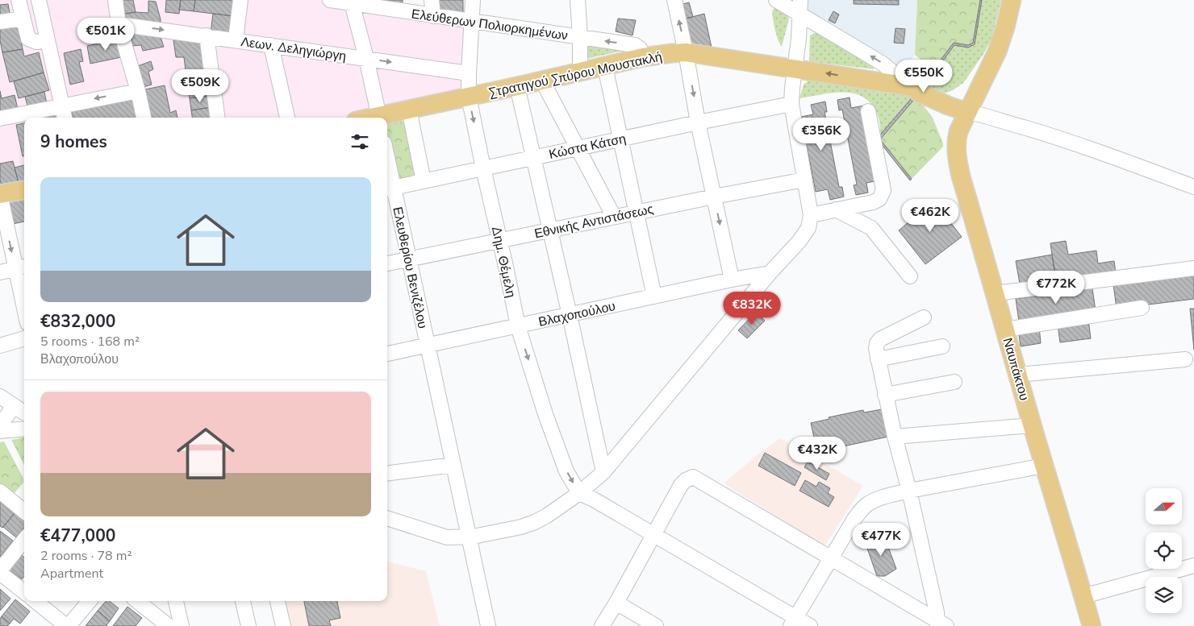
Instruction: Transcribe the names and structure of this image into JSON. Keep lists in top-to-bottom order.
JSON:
{
  "streets": {
    "main road": ["Στρατηγού Σπύρου Μουστακλή", "Ναυπάκτου"],
    "street": [
      "Ελεύθερων Πολιορκημένων",
      "Λεων. Δεληγιώργη",
      "Κώστα Κάτση",
      "Εθνικής Αντιστάσεως",
      "Δημ. Θέμελη",
      "Ελευθερίου Βενιζέλου",
      "Βλαχοπούλου"
    ]
  },
  "crossings": [
    ["Ελεύθερων Πολιορκημένων", "Στρατηγού Σπύρου Μουστακλή"],
    ["Ελεύθερων Πολιορκημένων", "Δημ. Θέμελη"],
    ["Λεων. Δεληγιώργη", "Δημ. Θέμελη"],
    ["Στρατηγού Σπύρου Μουστακλή", "Δημ. Θέμελη"],
    ["Στρατηγού Σπύρου Μουστακλή", "Ναυπάκτου"],
    ["Κώστα Κάτση", "Δημ. Θέμελη"],
    ["Κώστα Κάτση", "Ελευθερίου Βενιζέλου"],
    ["Εθνικής Αντιστάσεως", "Δημ. Θέμελη"],
    ["Εθνικής Αντιστάσεως", "Ελευθερίου Βενιζέλου"],
    ["Δημ. Θέμελη", "Βλαχοπούλου"],
    ["Ελευθερίου Βενιζέλου", "Βλαχοπούλου"]
  ],
  "one_way": ["Λεων. Δεληγιώργη"],
  "north": "right",
  "page": {
    "price": [
      "€501K",
      "€550K",
      "€509K",
      "€356K",
      "€462K",
      "€772K",
      "€832K",
      "€432K",
      "€477K"
    ],
    "heading": "9 homes",
    "list": [
      {
        "name": "€832,000",
        "note": "5 rooms · 168 m² · Βλαχοπούλου"
      },
      {
        "name": "€477,000",
        "note": "2 rooms · 78 m² · Apartment"
      }
    ]
  }
}
